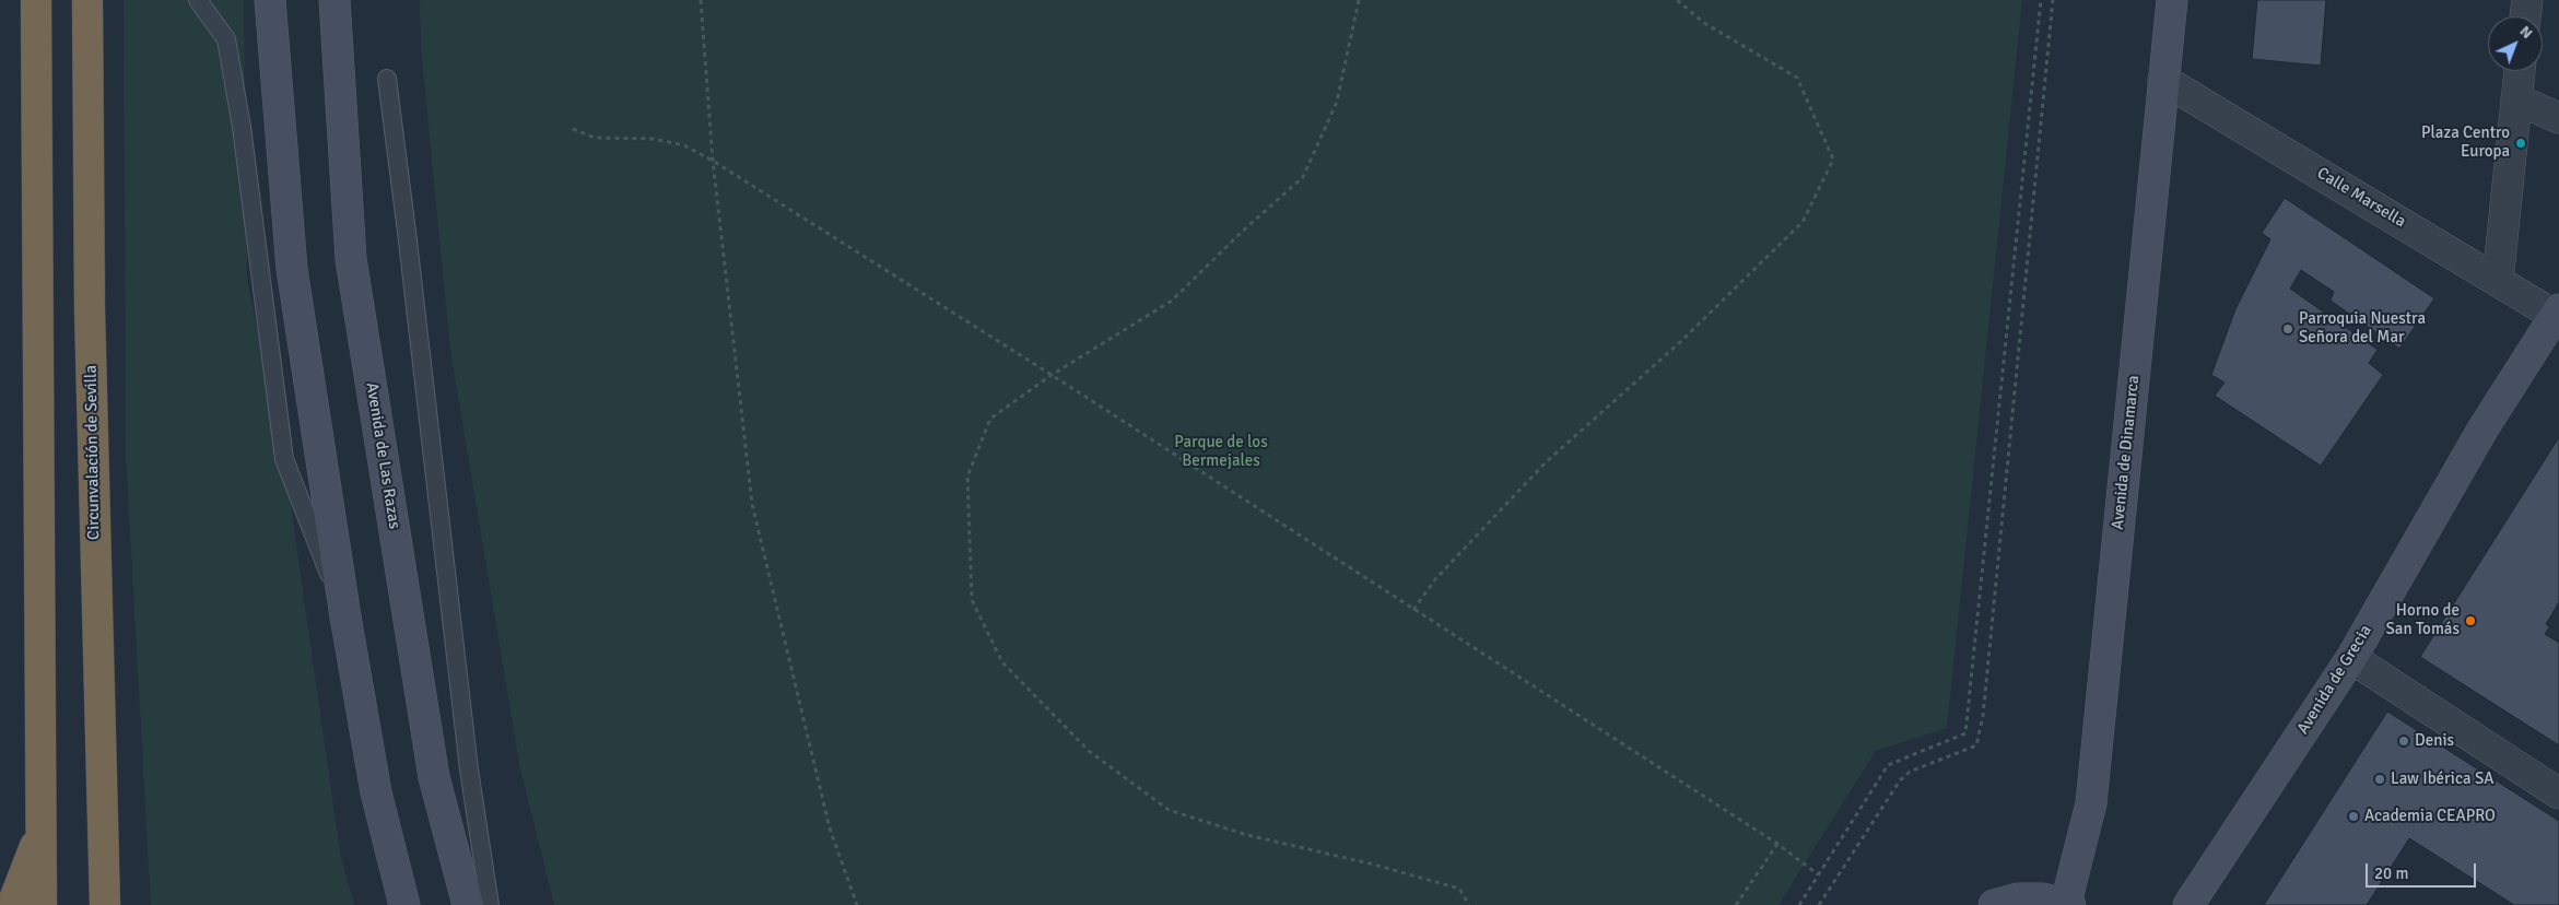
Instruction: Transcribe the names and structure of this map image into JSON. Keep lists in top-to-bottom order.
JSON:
{
  "streets": {
    "highway": ["Circunvalación de Sevilla"],
    "main road": ["Avenida de Dinamarca", "Avenida de Las Razas", "Avenida de Grecia"],
    "street": ["Calle Marsella"]
  },
  "crossings": [
    ["Calle Marsella", "Avenida de Dinamarca"],
    ["Calle Marsella", "Avenida de Grecia"]
  ],
  "parks": ["Parque de los Bermejales"],
  "places": [
    "Plaza Centro Europa",
    "Parroquia Nuestra Señora del Mar",
    "Horno de San Tomás",
    "Denis",
    "Law Ibérica SA",
    "Academia CEAPRO"
  ],
  "scale_bar": "20 m",
  "north": "top right"
}
